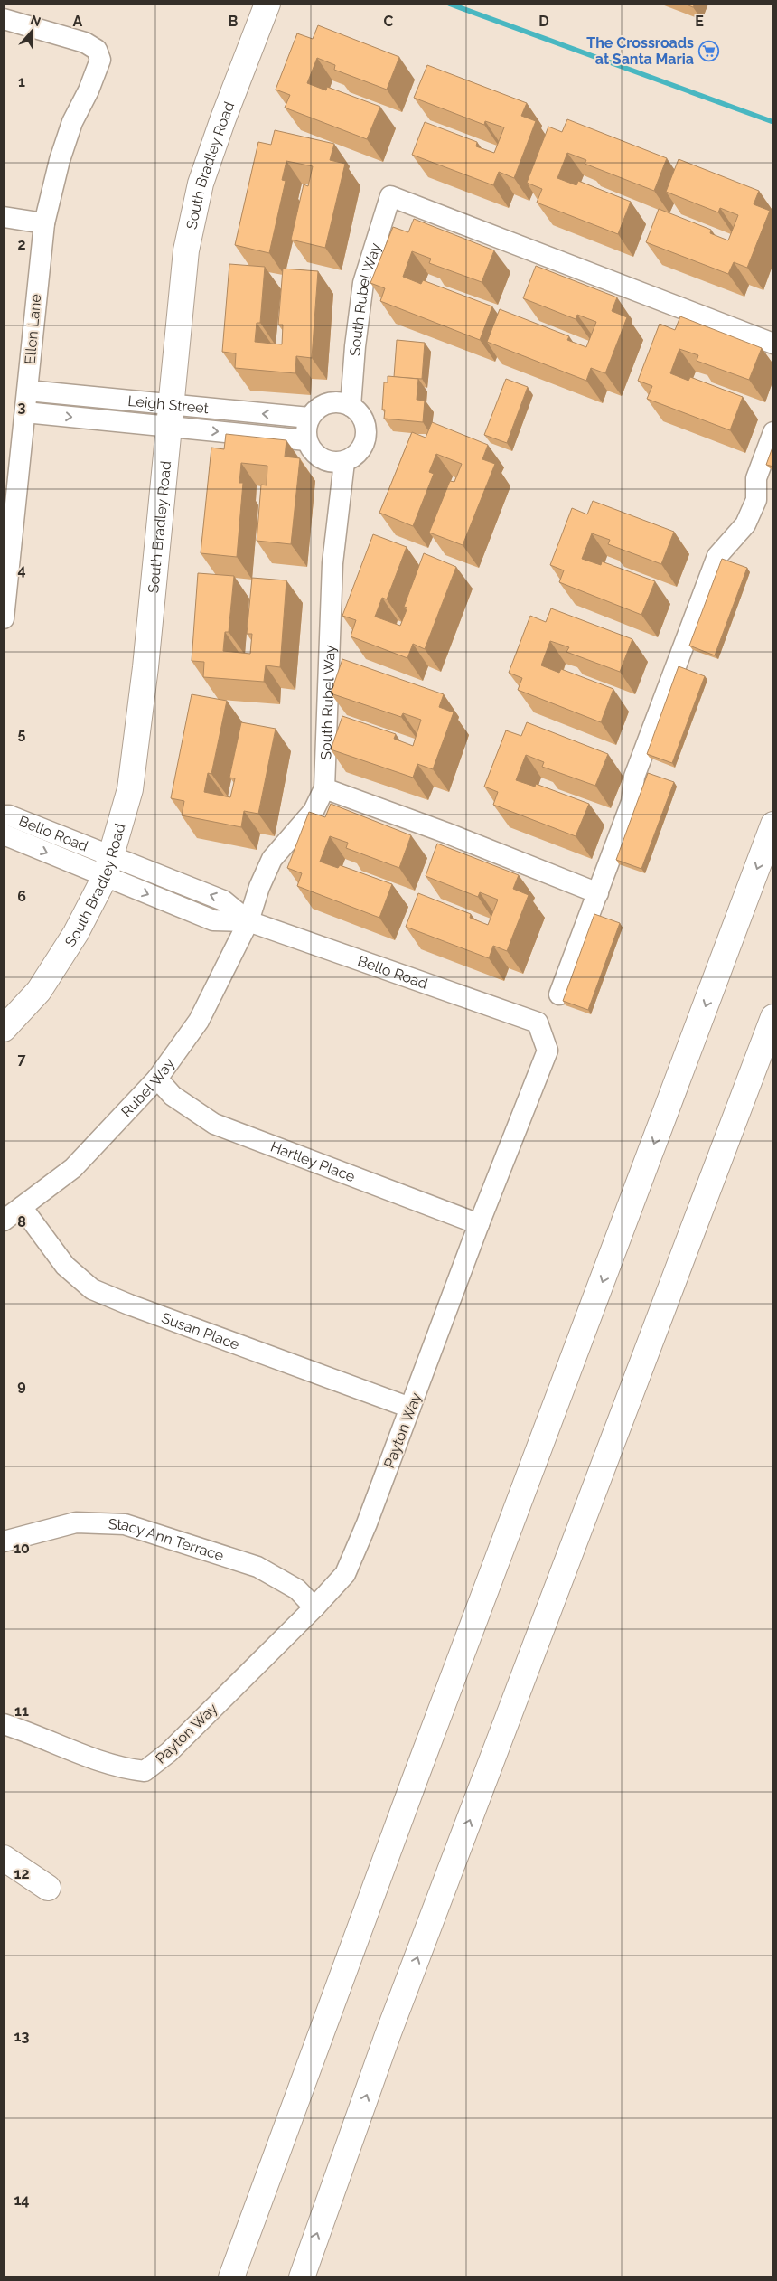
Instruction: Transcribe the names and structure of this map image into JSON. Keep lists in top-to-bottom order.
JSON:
{
  "streets": {
    "main road": ["South Bradley Road"],
    "street": [
      "South Rubel Way",
      "Ellen Lane",
      "Leigh Street",
      "Bello Road",
      "Rubel Way",
      "Hartley Place",
      "Susan Place",
      "Payton Way",
      "Stacy Ann Terrace"
    ]
  },
  "crossings": [
    ["South Bradley Road", "Leigh Street"],
    ["South Bradley Road", "Bello Road"],
    ["South Rubel Way", "Leigh Street"],
    ["South Rubel Way", "Bello Road"],
    ["South Rubel Way", "Rubel Way"],
    ["Ellen Lane", "Leigh Street"],
    ["Bello Road", "Rubel Way"],
    ["Bello Road", "Payton Way"],
    ["Rubel Way", "Hartley Place"],
    ["Rubel Way", "Susan Place"],
    ["Hartley Place", "Payton Way"],
    ["Susan Place", "Payton Way"],
    ["Payton Way", "Stacy Ann Terrace"]
  ],
  "places": {
    "supermarket": ["The Crossroads at Santa Maria"]
  },
  "north": "top",
  "grid": {
    "columns": [
      "A",
      "B",
      "C",
      "D",
      "E"
    ],
    "rows": [
      "1",
      "2",
      "3",
      "4",
      "5",
      "6",
      "7",
      "8",
      "9",
      "10",
      "11",
      "12",
      "13",
      "14"
    ]
  }
}
